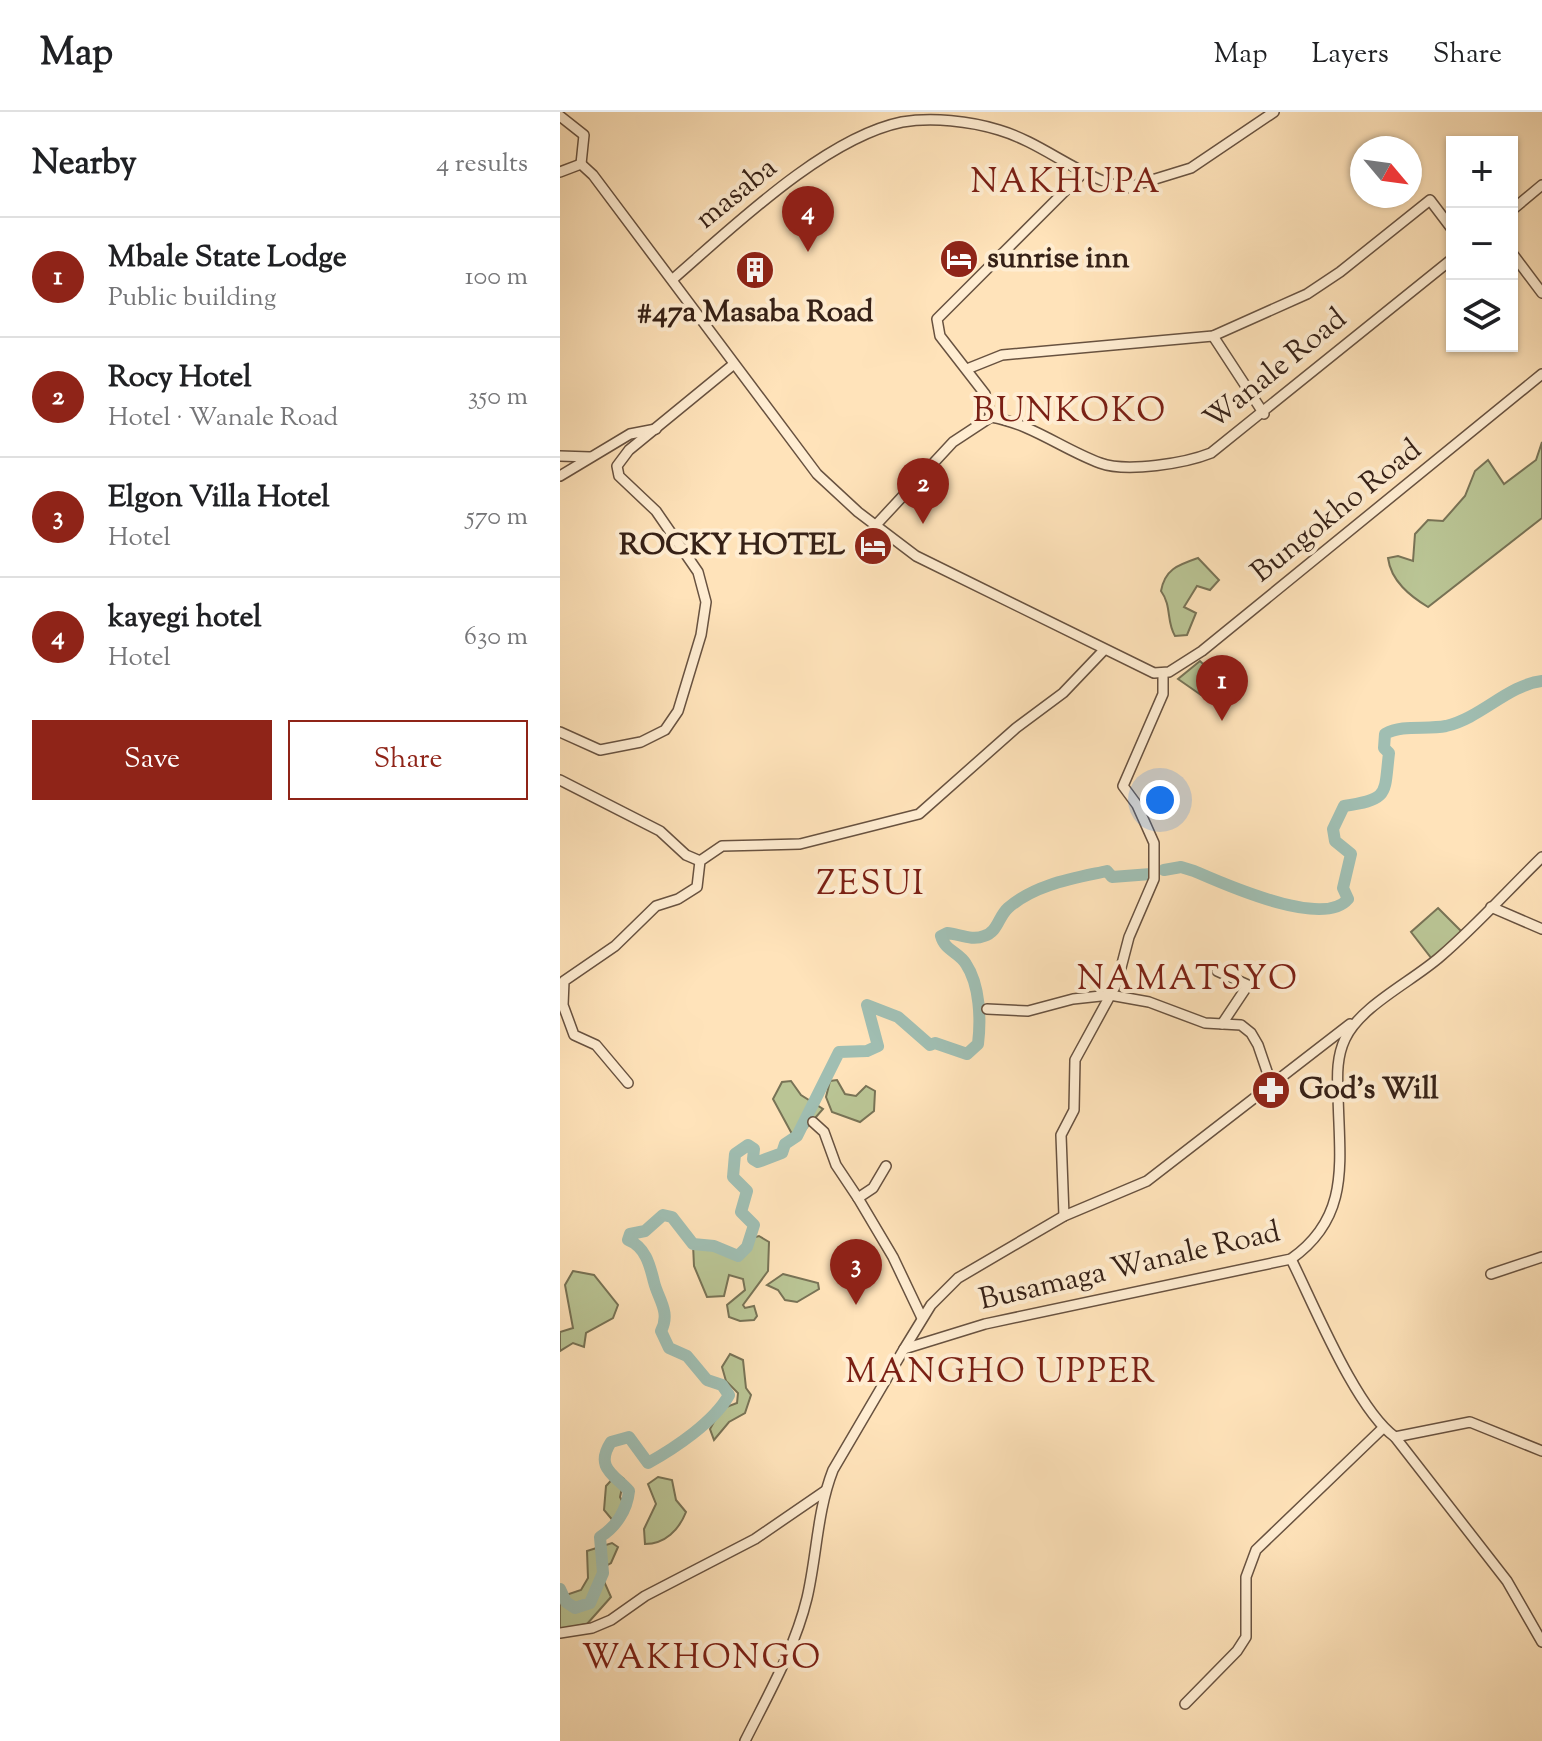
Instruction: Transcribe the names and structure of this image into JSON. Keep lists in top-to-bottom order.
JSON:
{
  "streets": {
    "street": [
      "masaba",
      "Wanale Road",
      "Bungokho Road",
      "Busamaga Wanale Road"
    ]
  },
  "districts": [
    "NAKHUPA",
    "BUNKOKO",
    "ZESUI",
    "NAMATSYO",
    "MANGHO UPPER",
    "WAKHONGO"
  ],
  "places": {
    "hotel": ["sunrise inn", "ROCKY HOTEL"],
    "building": ["#47a Masaba Road"],
    "pharmacy": ["God's Will"]
  },
  "north": "bottom right",
  "page": {
    "header": "Map",
    "nav": ["Map", "Layers", "Share"],
    "heading": ["Nearby", "4 results"],
    "map_buttons": ["+", "−"],
    "pins": [
      "4",
      "2",
      "1",
      "3"
    ],
    "list": [
      {
        "mark": "1",
        "name": "Mbale State Lodge",
        "note": "Public building",
        "value": "100 m"
      },
      {
        "mark": "2",
        "name": "Rocy Hotel",
        "note": "Hotel · Wanale Road",
        "value": "350 m"
      },
      {
        "mark": "3",
        "name": "Elgon Villa Hotel",
        "note": "Hotel",
        "value": "570 m"
      },
      {
        "mark": "4",
        "name": "kayegi hotel",
        "note": "Hotel",
        "value": "630 m"
      }
    ],
    "buttons": ["Save", "Share"]
  }
}
